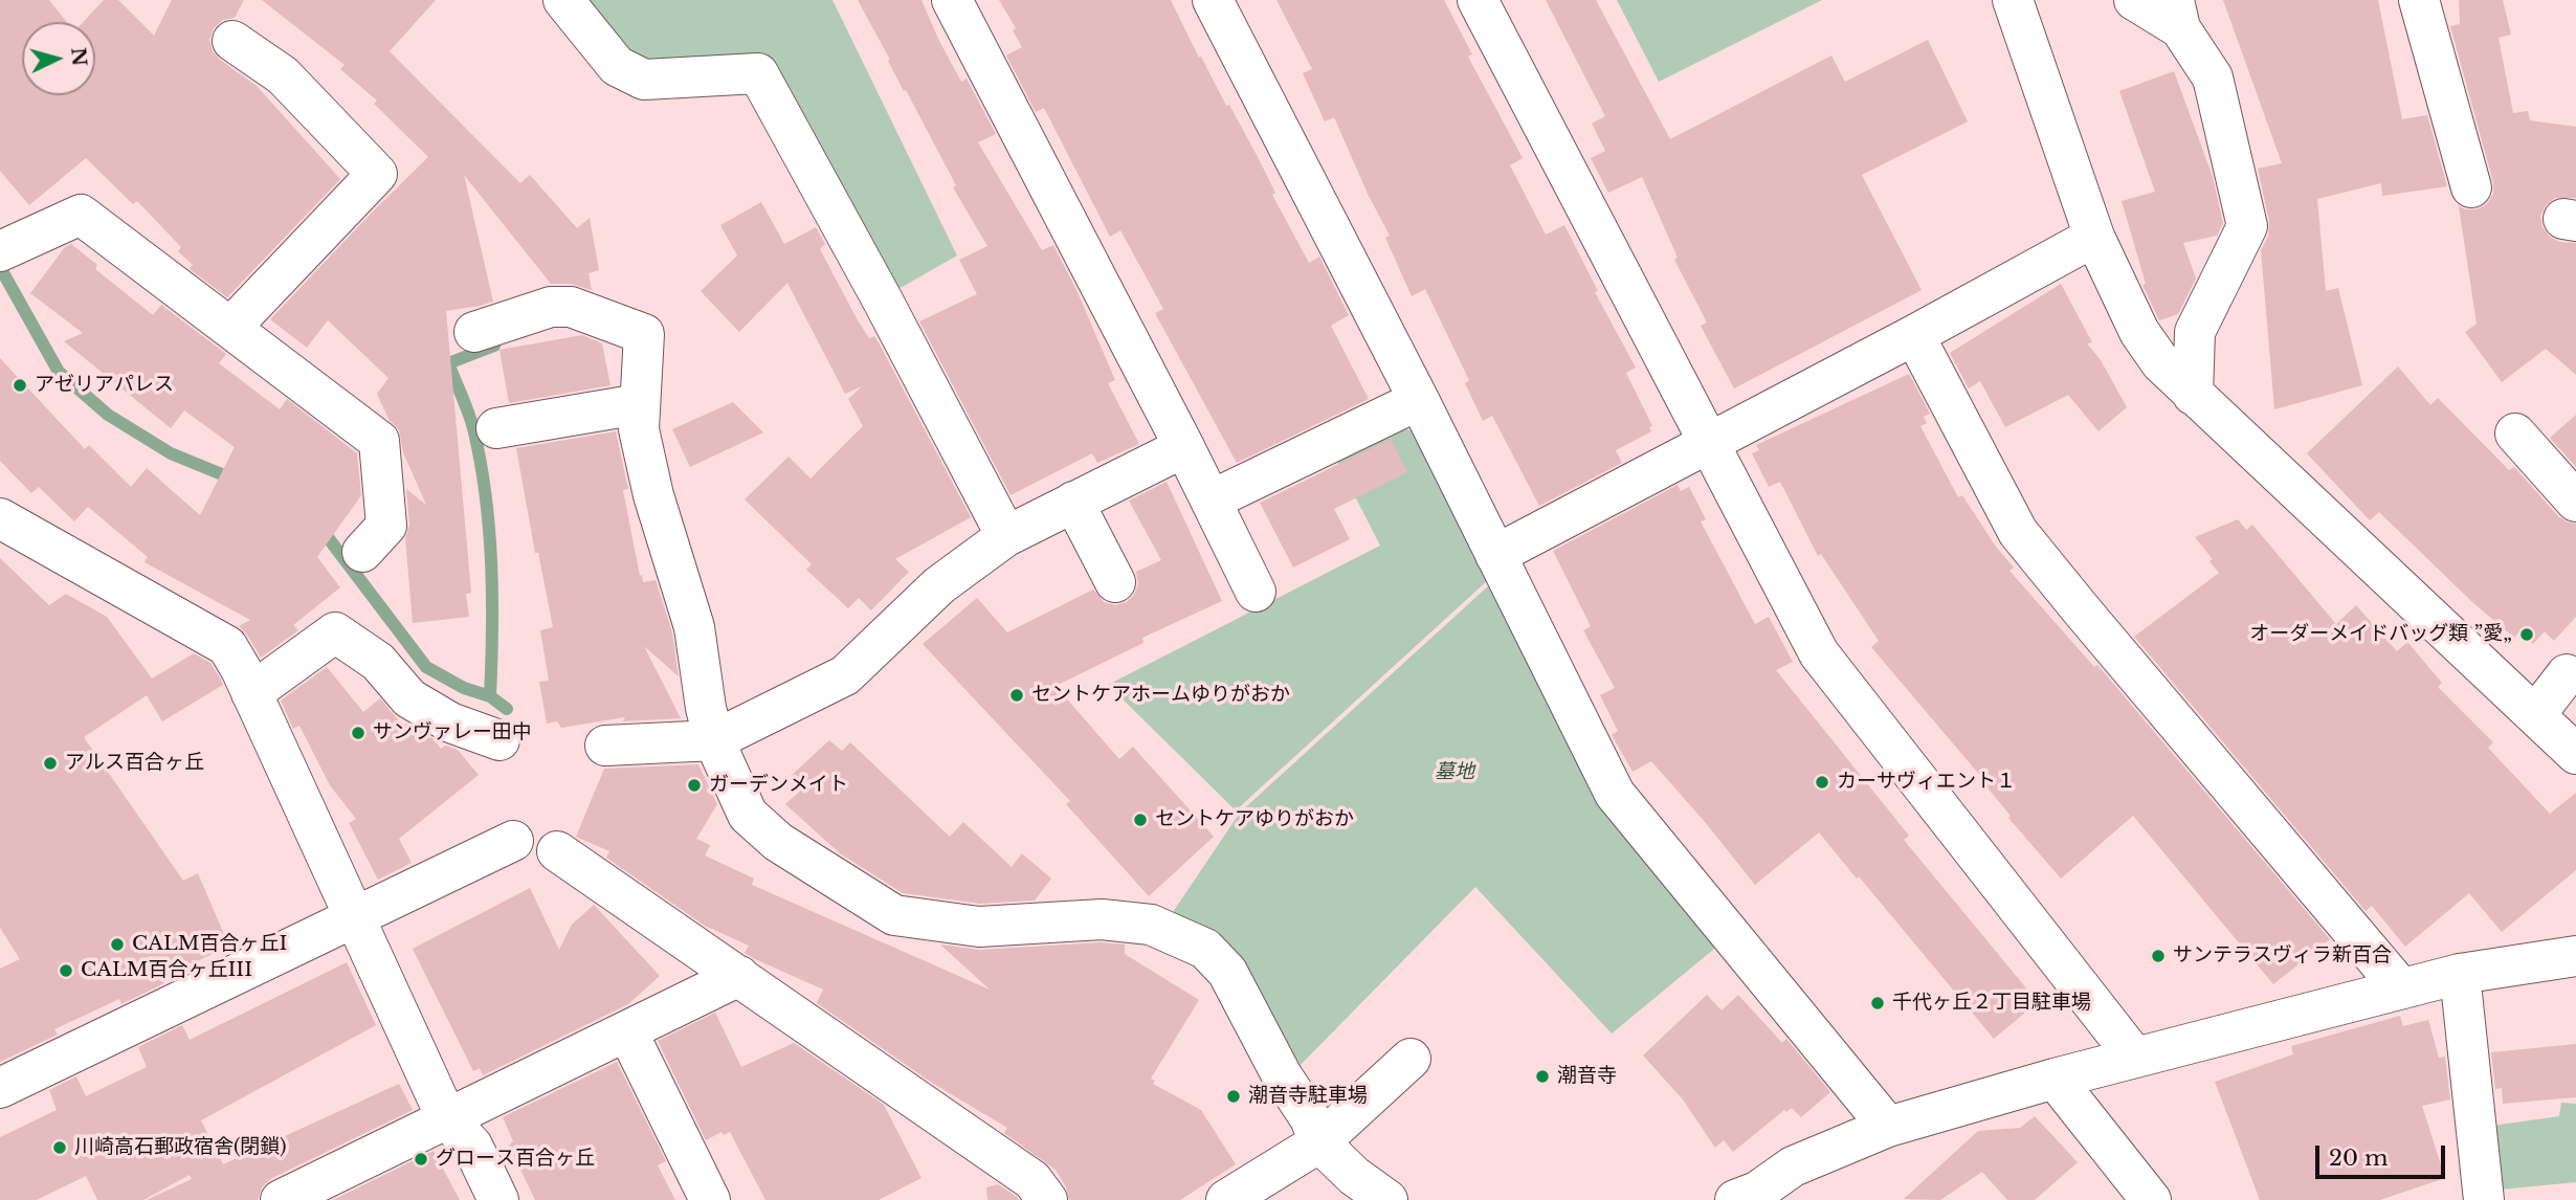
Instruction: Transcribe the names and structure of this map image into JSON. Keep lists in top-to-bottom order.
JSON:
{
  "parks": ["墓地"],
  "places": [
    "アゼリアパレス",
    "オーダーメイドバッグ類 ”愛„",
    "セントケアホームゆりがおか",
    "サンヴァレー田中",
    "アルス百合ヶ丘",
    "カーサヴィエント１",
    "ガーデンメイト",
    "セントケアゆりがおか",
    "CALM百合ヶ丘I",
    "サンテラスヴィラ新百合",
    "CALM百合ヶ丘III",
    "千代ヶ丘２丁目駐車場",
    "潮音寺",
    "潮音寺駐車場",
    "川崎高石郵政宿舎(閉鎖)",
    "グロース百合ヶ丘"
  ],
  "scale_bar": "20 m",
  "north": "right"
}
